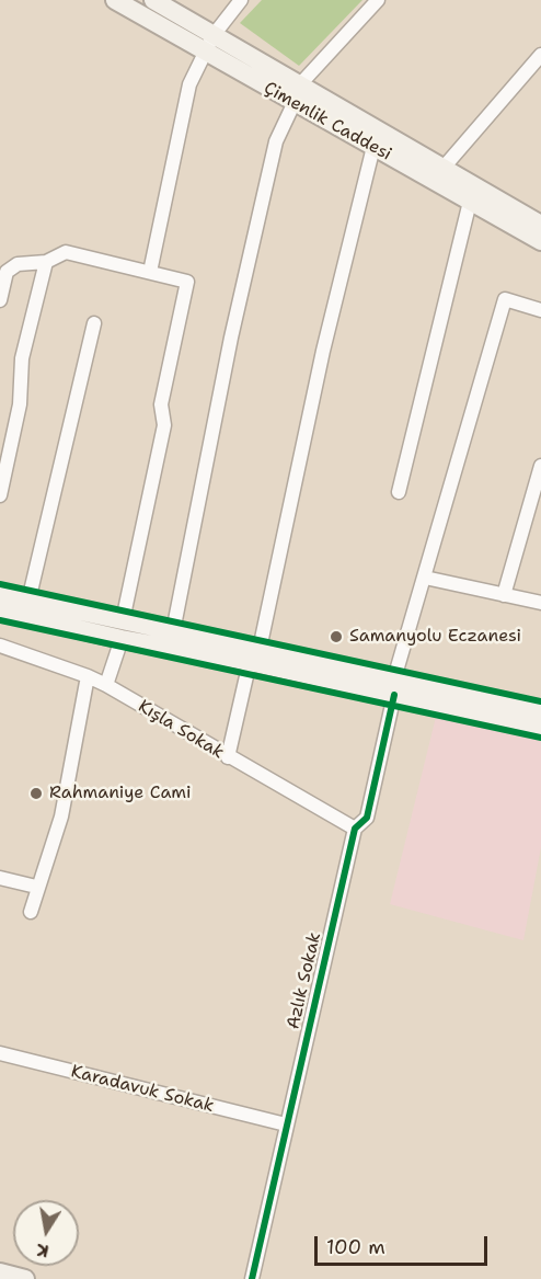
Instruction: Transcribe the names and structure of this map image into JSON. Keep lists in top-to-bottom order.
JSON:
{
  "streets": {
    "street": [
      "Çimenlik Caddesi",
      "Kışla Sokak",
      "Azlık Sokak",
      "Karadavuk Sokak"
    ]
  },
  "crossings": [
    ["Kışla Sokak", "Azlık Sokak"],
    ["Azlık Sokak", "Karadavuk Sokak"]
  ],
  "places": ["Samanyolu Eczanesi", "Rahmaniye Cami"],
  "scale_bar": "100 m",
  "north": "bottom"
}
